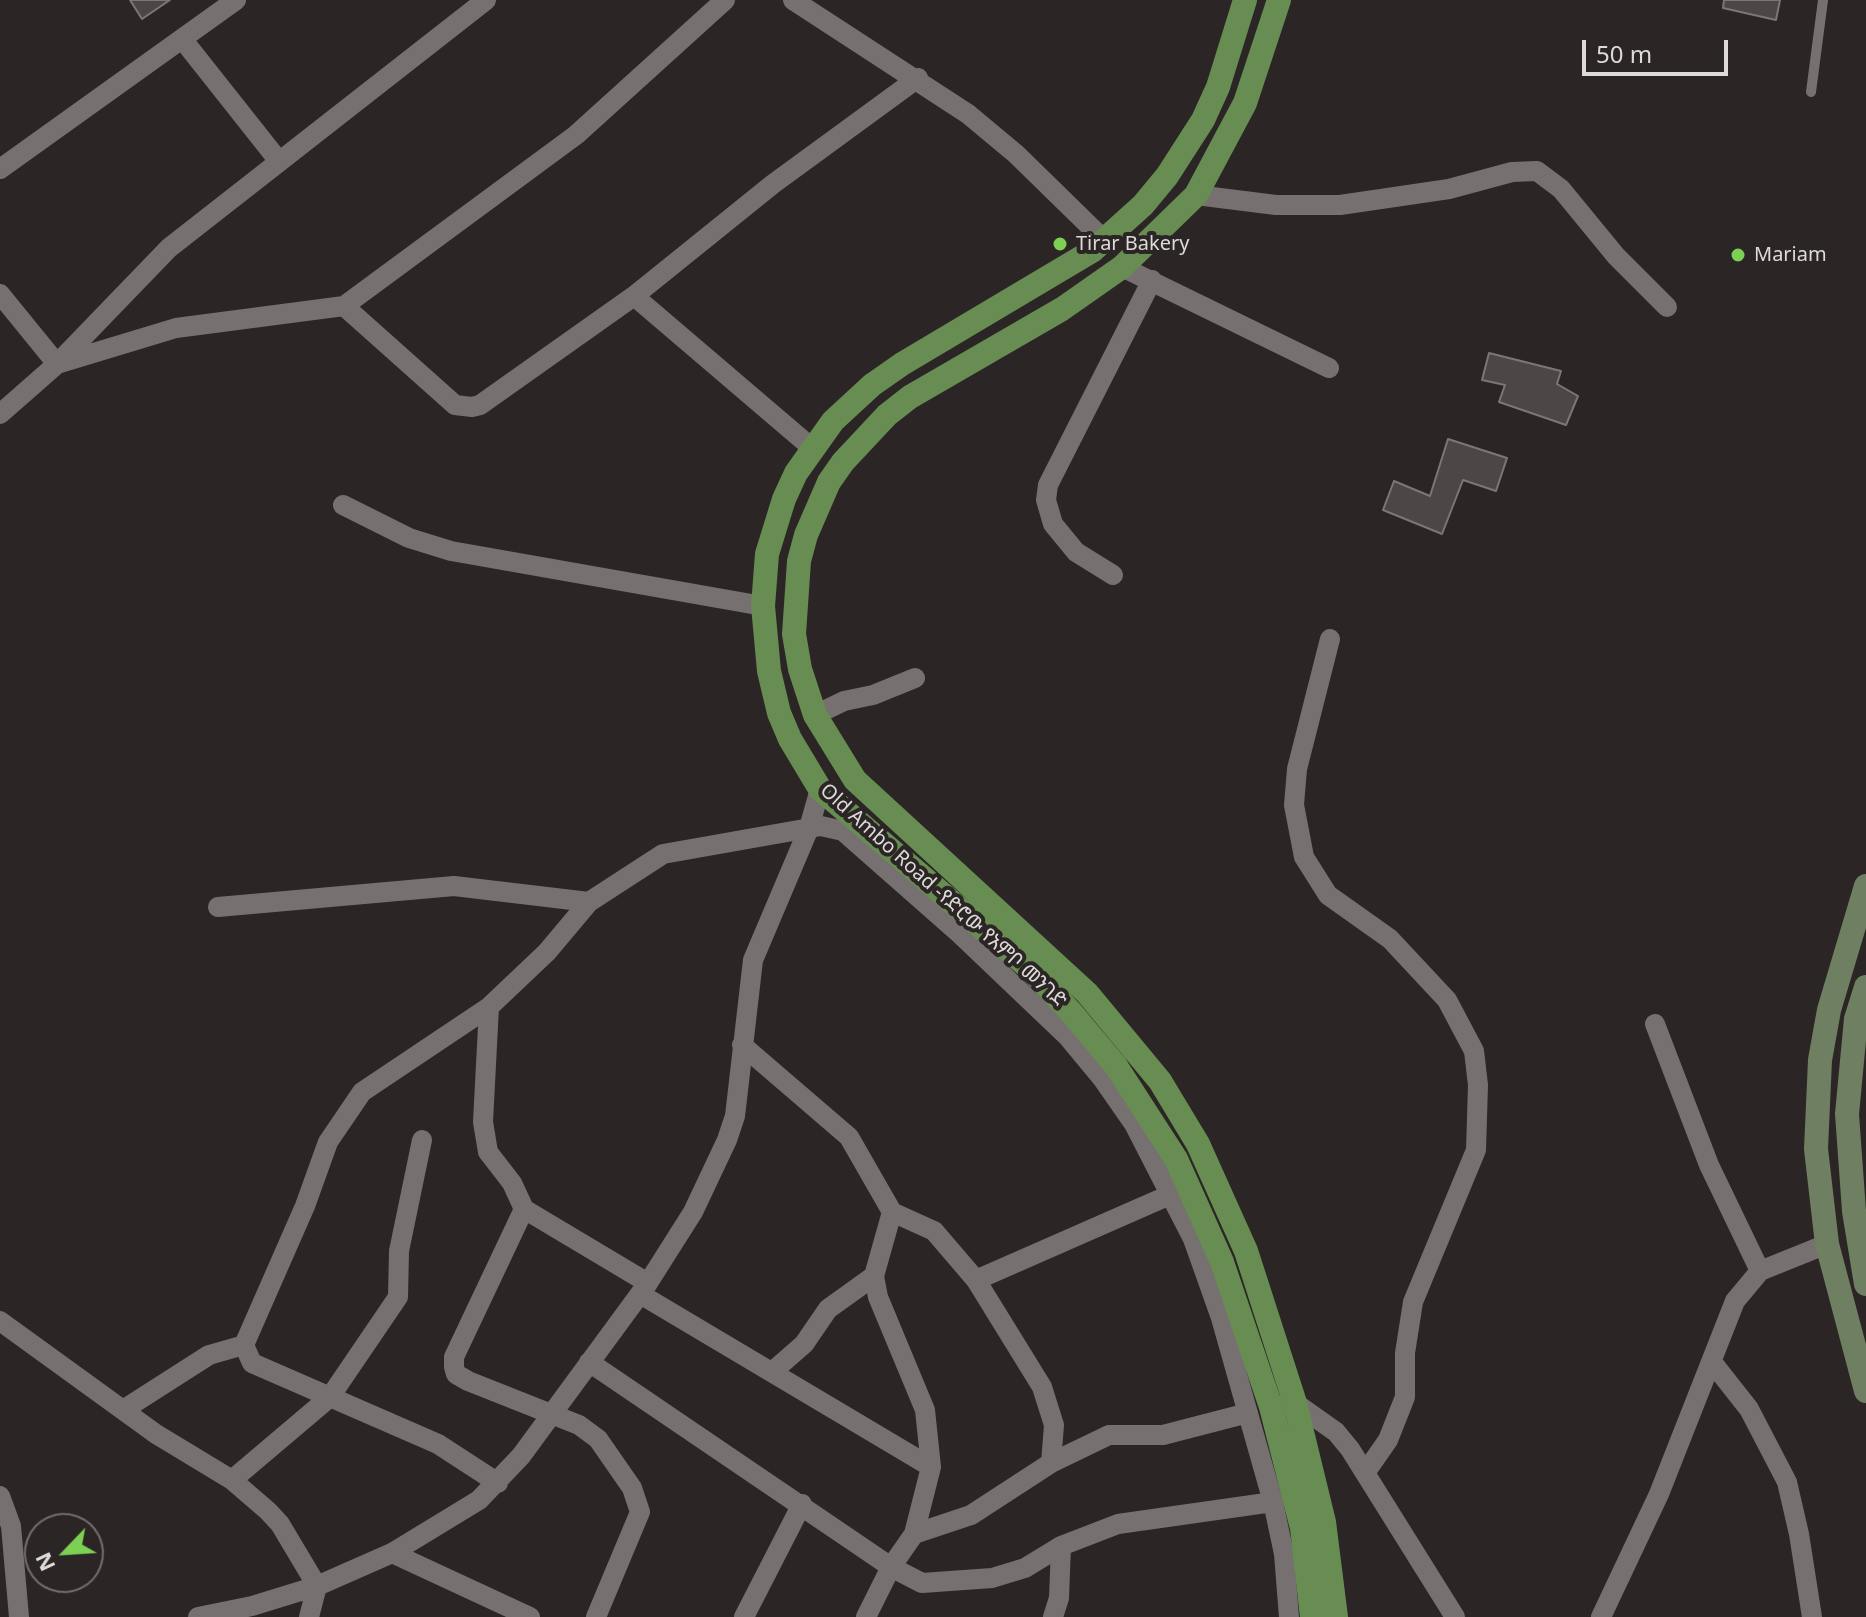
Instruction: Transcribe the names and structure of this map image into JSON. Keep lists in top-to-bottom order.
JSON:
{
  "streets": {
    "main road": ["Old Ambo Road -የድሮው የአምቦ መንገድ"]
  },
  "places": ["Tirar Bakery", "Mariam"],
  "scale_bar": "50 m",
  "north": "bottom left"
}
